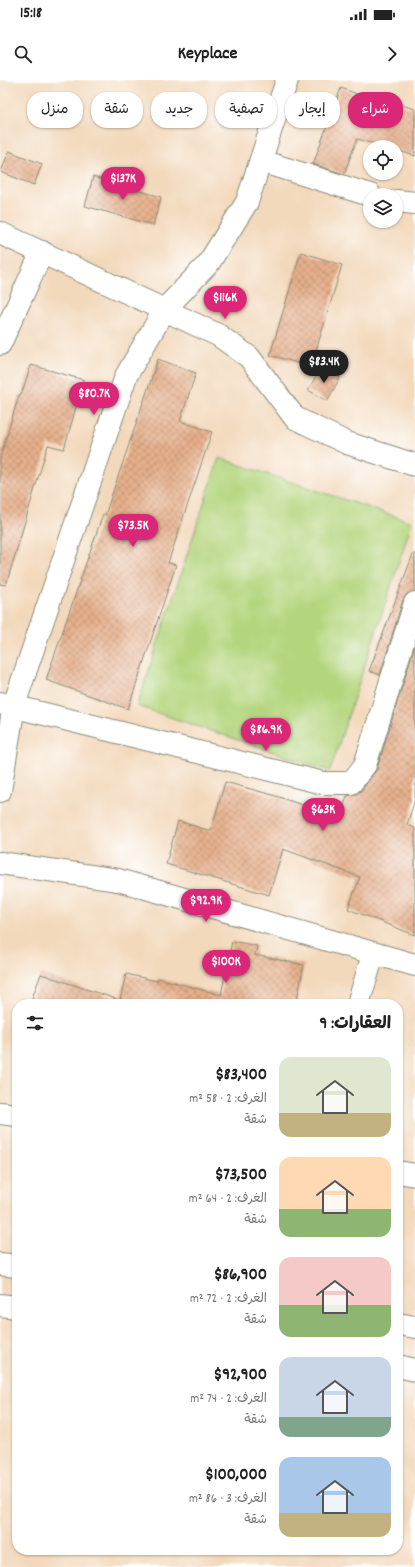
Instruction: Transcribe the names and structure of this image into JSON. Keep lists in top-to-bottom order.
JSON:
{
  "page": {
    "status": "15:18",
    "header": "Keyplace",
    "chip": [
      "شراء",
      "إيجار",
      "تصفية",
      "جديد",
      "شقة",
      "منزل"
    ],
    "price": [
      "$137K",
      "$116K",
      "$83.4K",
      "$80.7K",
      "$73.5K",
      "$86.9K",
      "$63K",
      "$92.9K",
      "$100K"
    ],
    "heading": "العقارات: 9",
    "list": [
      {
        "name": "$83,400",
        "note": "الغرف: 2 · 58 m² · شقة"
      },
      {
        "name": "$73,500",
        "note": "الغرف: 2 · 64 m² · شقة"
      },
      {
        "name": "$86,900",
        "note": "الغرف: 2 · 72 m² · شقة"
      },
      {
        "name": "$92,900",
        "note": "الغرف: 2 · 74 m² · شقة"
      },
      {
        "name": "$100,000",
        "note": "الغرف: 3 · 86 m² · شقة"
      }
    ]
  }
}
